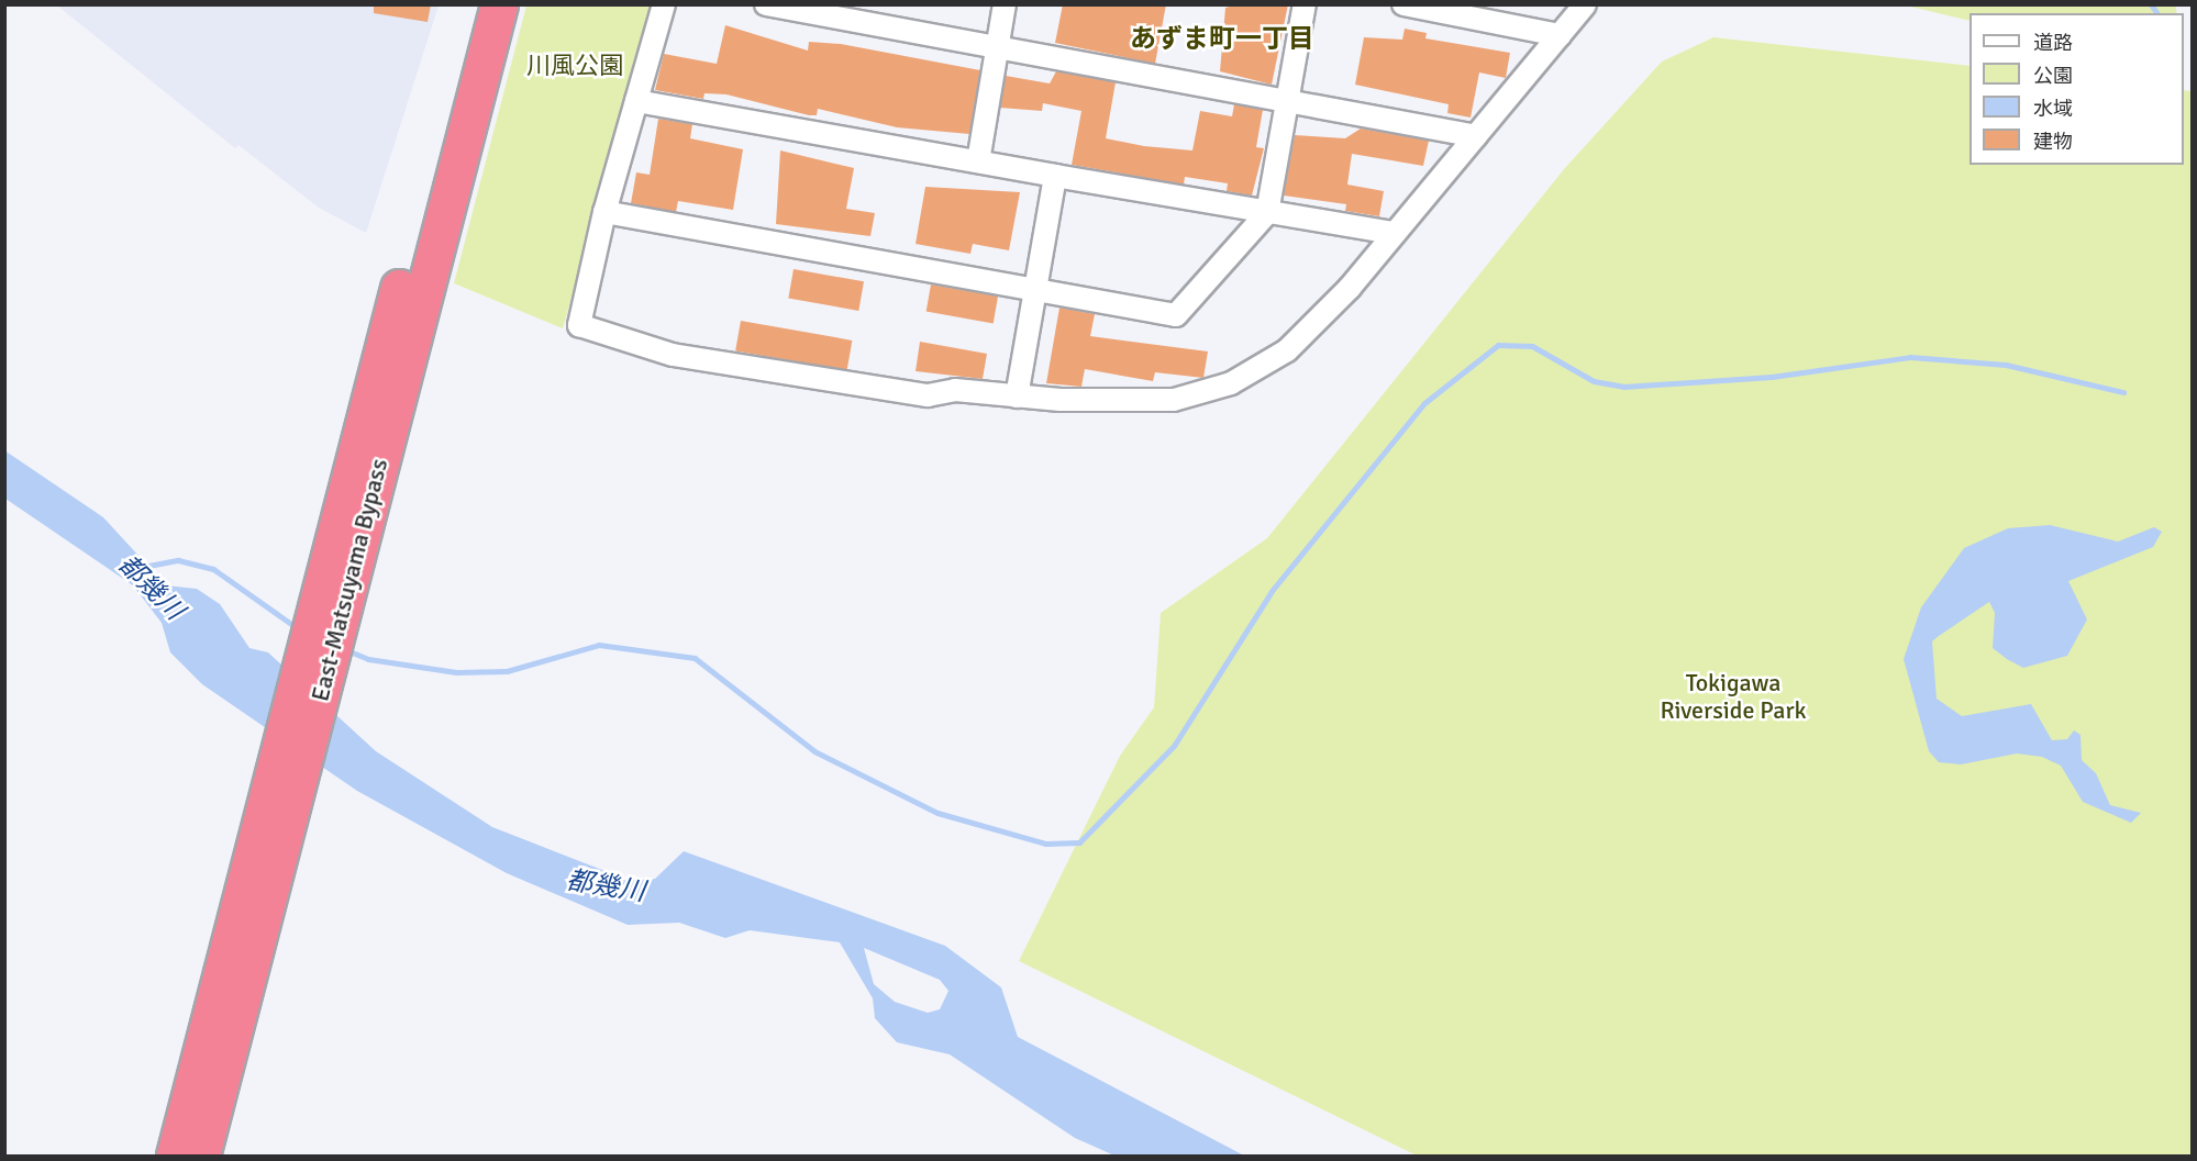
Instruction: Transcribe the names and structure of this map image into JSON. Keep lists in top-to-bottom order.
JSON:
{
  "streets": {
    "highway": ["East-Matsuyama Bypass"]
  },
  "districts": ["あずま町一丁目"],
  "water": ["都幾川"],
  "parks": ["川風公園", "Tokigawa Riverside Park"],
  "legend": [
    "道路",
    "公園",
    "水域",
    "建物"
  ]
}
